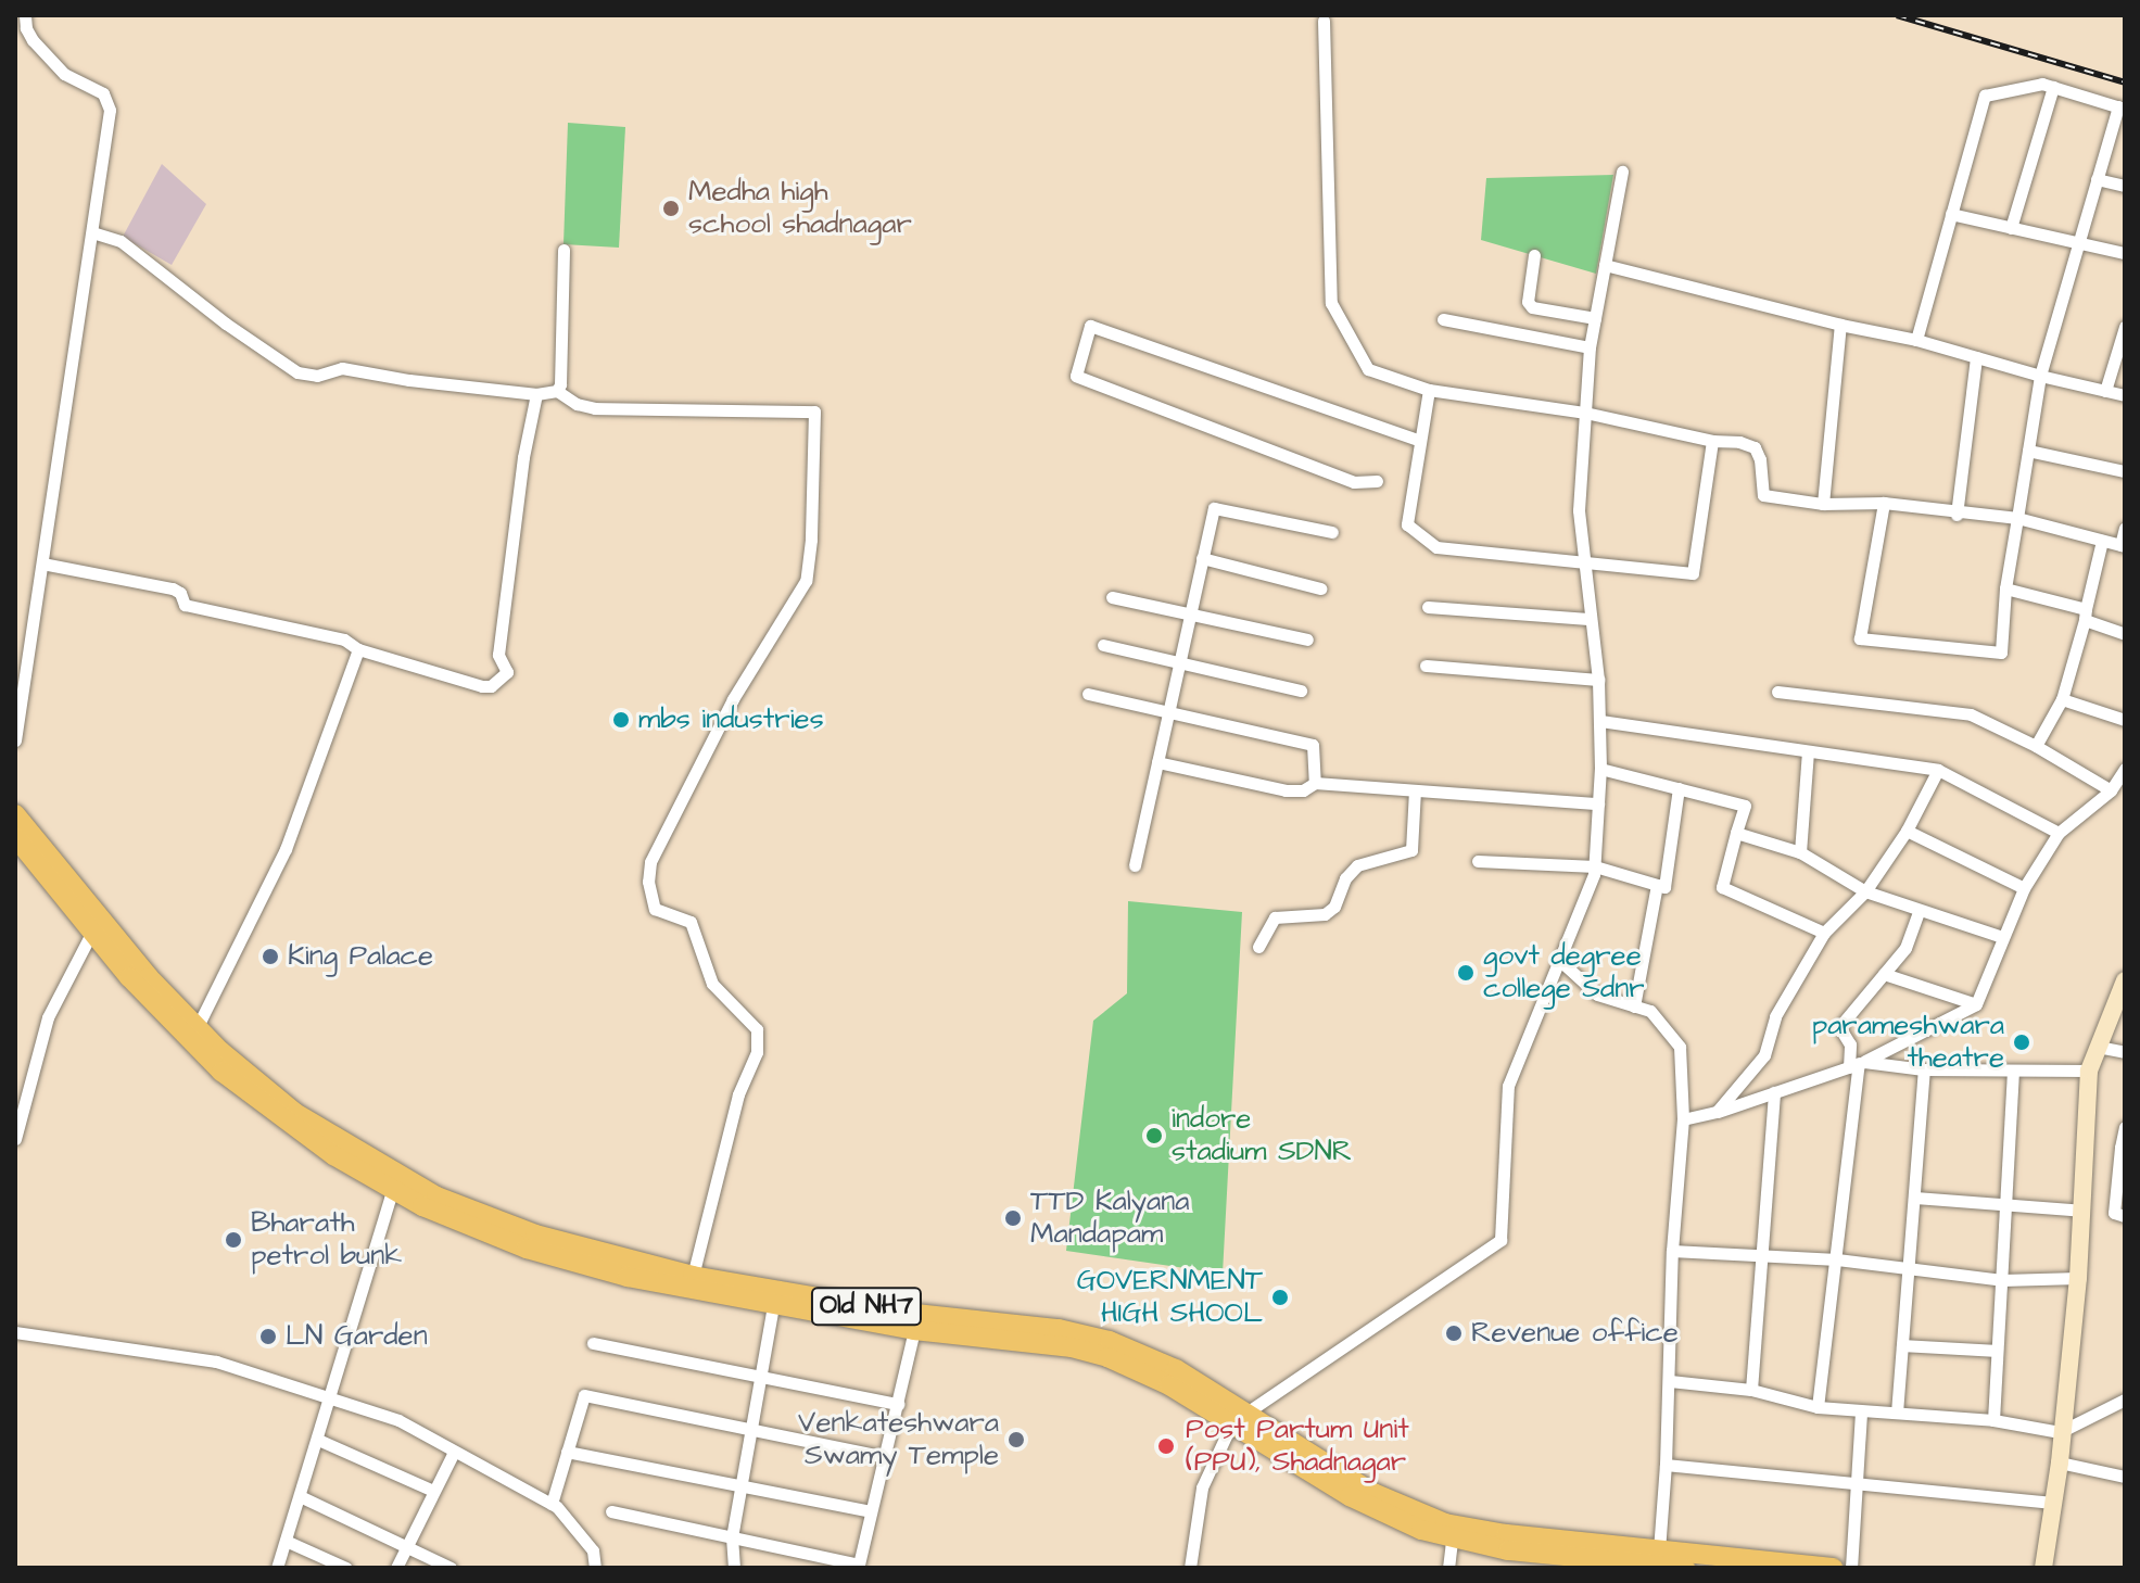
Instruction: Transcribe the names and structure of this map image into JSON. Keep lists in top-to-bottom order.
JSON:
{
  "streets": {
    "main road": ["Old NH7"]
  },
  "places": [
    "Medha high school shadnagar",
    "mbs industries",
    "King Palace",
    "govt degree college Sdnr",
    "parameshwara theatre",
    "indore stadium SDNR",
    "TTD Kalyana Mandapam",
    "Bharath petrol bunk",
    "GOVERNMENT HIGH SHOOL",
    "Revenue office",
    "LN Garden",
    "Venkateshwara Swamy Temple",
    "Post Partum Unit (PPU), Shadnagar"
  ]
}
